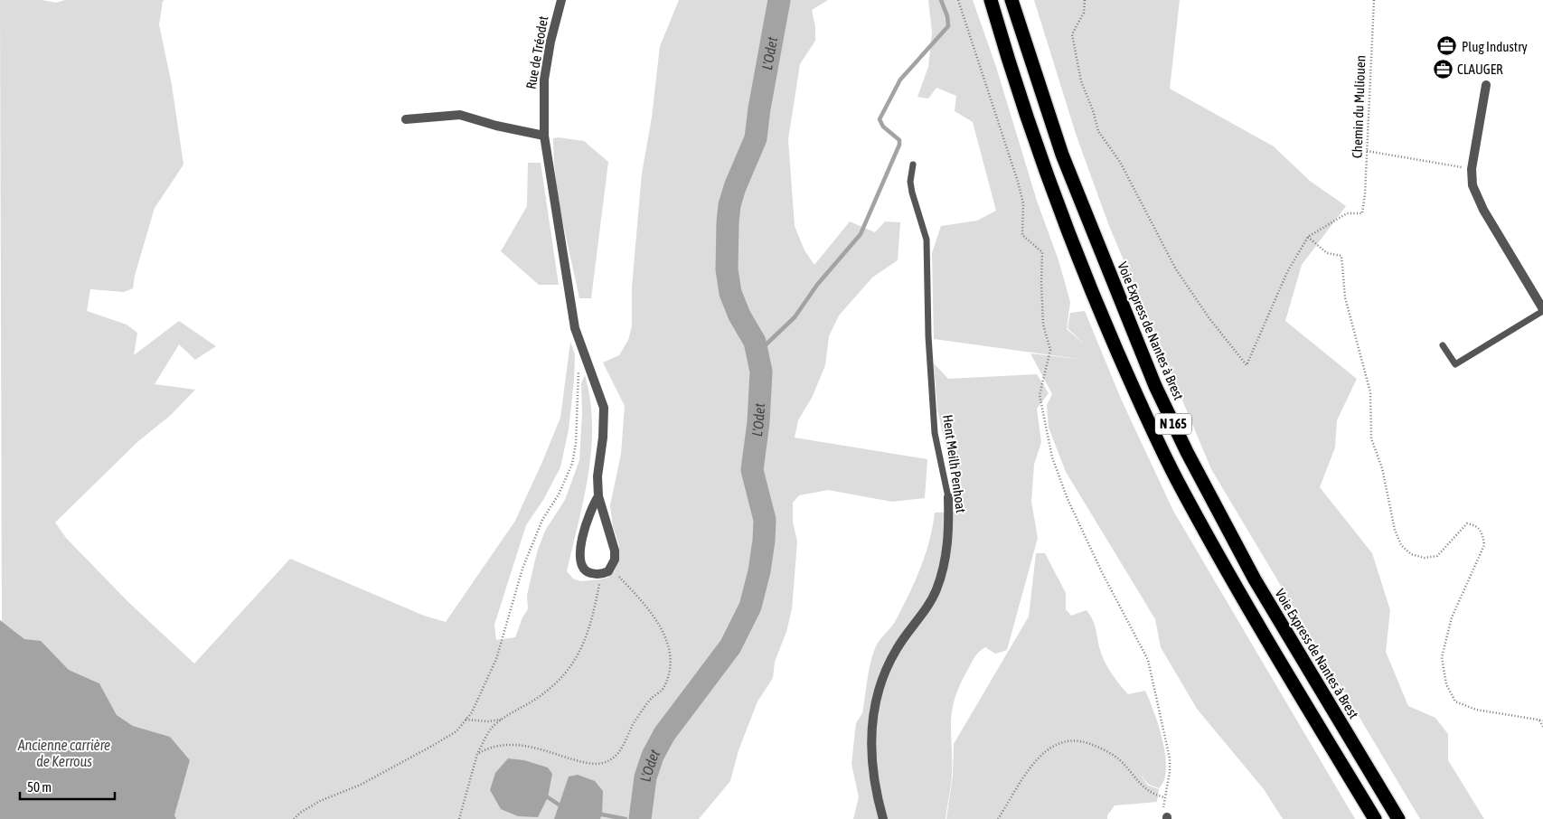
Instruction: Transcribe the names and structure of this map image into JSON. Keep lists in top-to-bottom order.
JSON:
{
  "streets": {
    "highway": ["Voie Express de Nantes à Brest", "N 165"],
    "street": ["Rue de Tréodet", "Hent Meilh Penhoat"],
    "path": ["Chemin du Muliouen"]
  },
  "water": ["L'Odet", "Ancienne carrière de Kerrous"],
  "places": {
    "office": ["Plug Industry", "CLAUGER"]
  },
  "scale_bar": "50 m"
}
